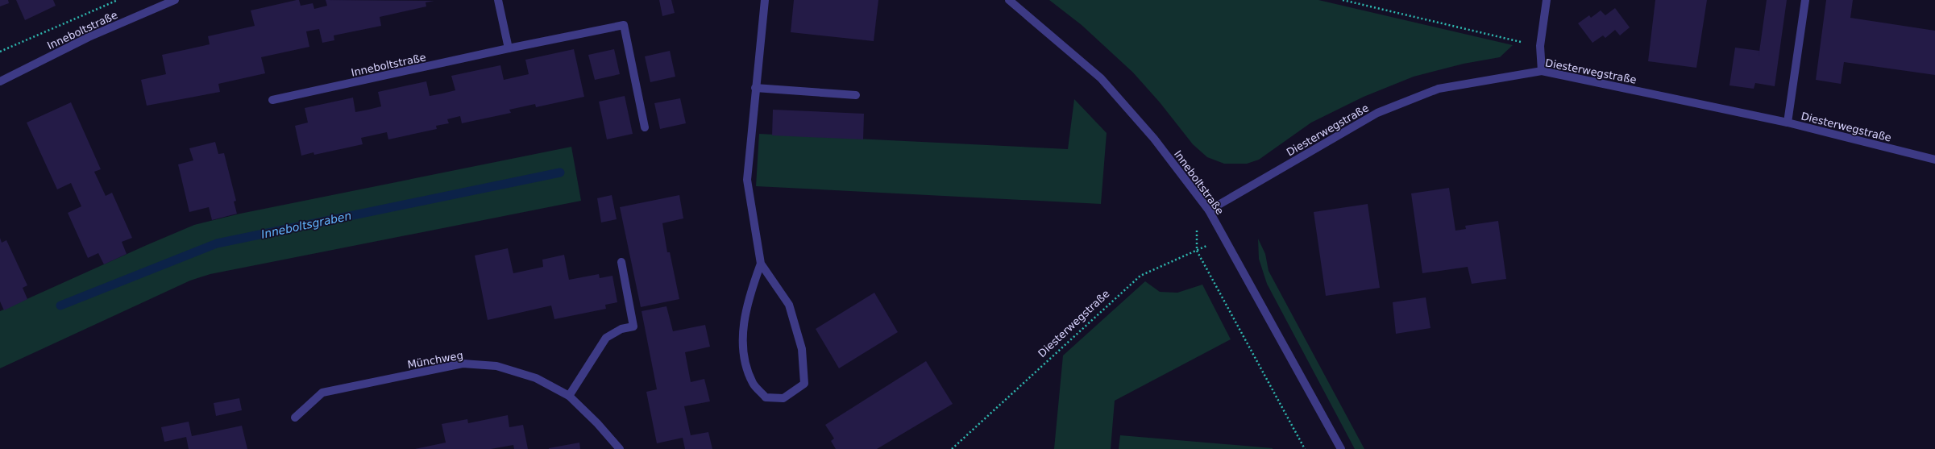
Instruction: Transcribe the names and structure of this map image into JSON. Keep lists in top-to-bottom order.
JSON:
{
  "streets": {
    "street": ["Inneboltstraße", "Diesterwegstraße", "Münchweg"]
  },
  "crossings": [
    ["Inneboltstraße", "Diesterwegstraße"]
  ],
  "water": ["Inneboltsgraben"]
}
